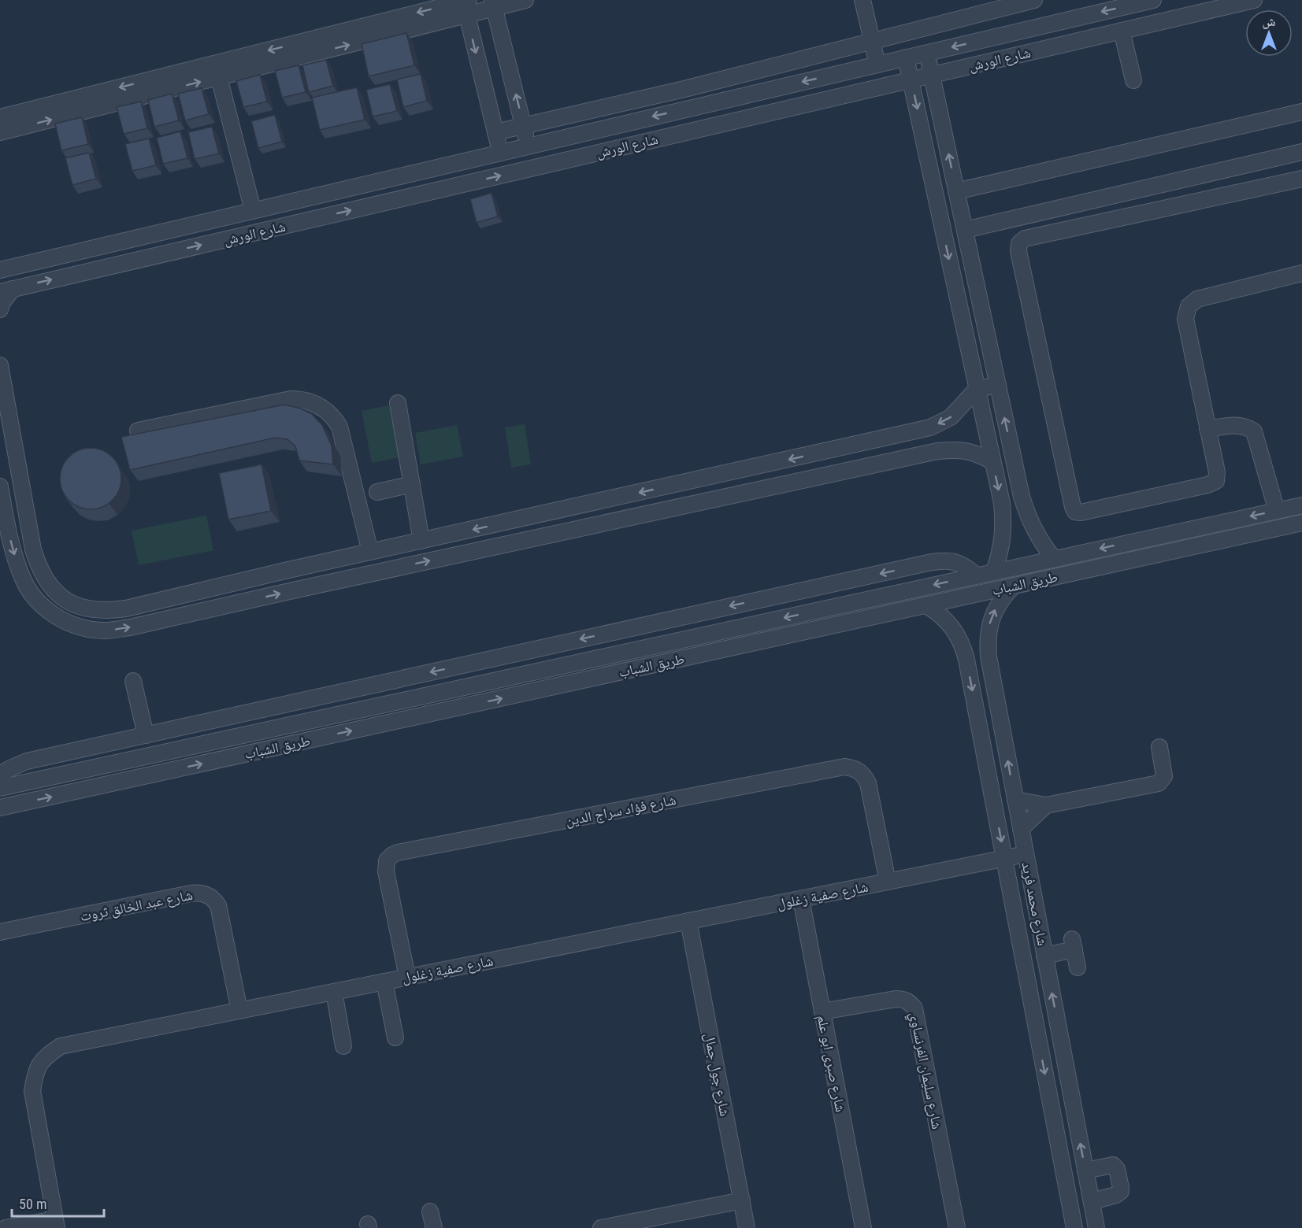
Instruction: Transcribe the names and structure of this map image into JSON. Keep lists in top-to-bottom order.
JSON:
{
  "streets": {
    "street": [
      "شارع الورش",
      "طريق الشباب",
      "شارع فؤاد سراج الدين",
      "شارع صفية زغلول",
      "شارع محمد فريد",
      "شارع عبد الخالق ثروت",
      "شارع صبرى ابو علم",
      "شارع سليمان الفرنساوي",
      "شارع جول جمال"
    ]
  },
  "crossings": [
    ["طريق الشباب", "شارع محمد فريد"],
    ["شارع فؤاد سراج الدين", "شارع صفية زغلول"],
    ["شارع صفية زغلول", "شارع محمد فريد"],
    ["شارع صفية زغلول", "شارع عبد الخالق ثروت"],
    ["شارع صفية زغلول", "شارع صبرى ابو علم"],
    ["شارع صفية زغلول", "شارع جول جمال"],
    ["شارع صبرى ابو علم", "شارع سليمان الفرنساوي"]
  ],
  "scale_bar": "50 m",
  "north": "top"
}
